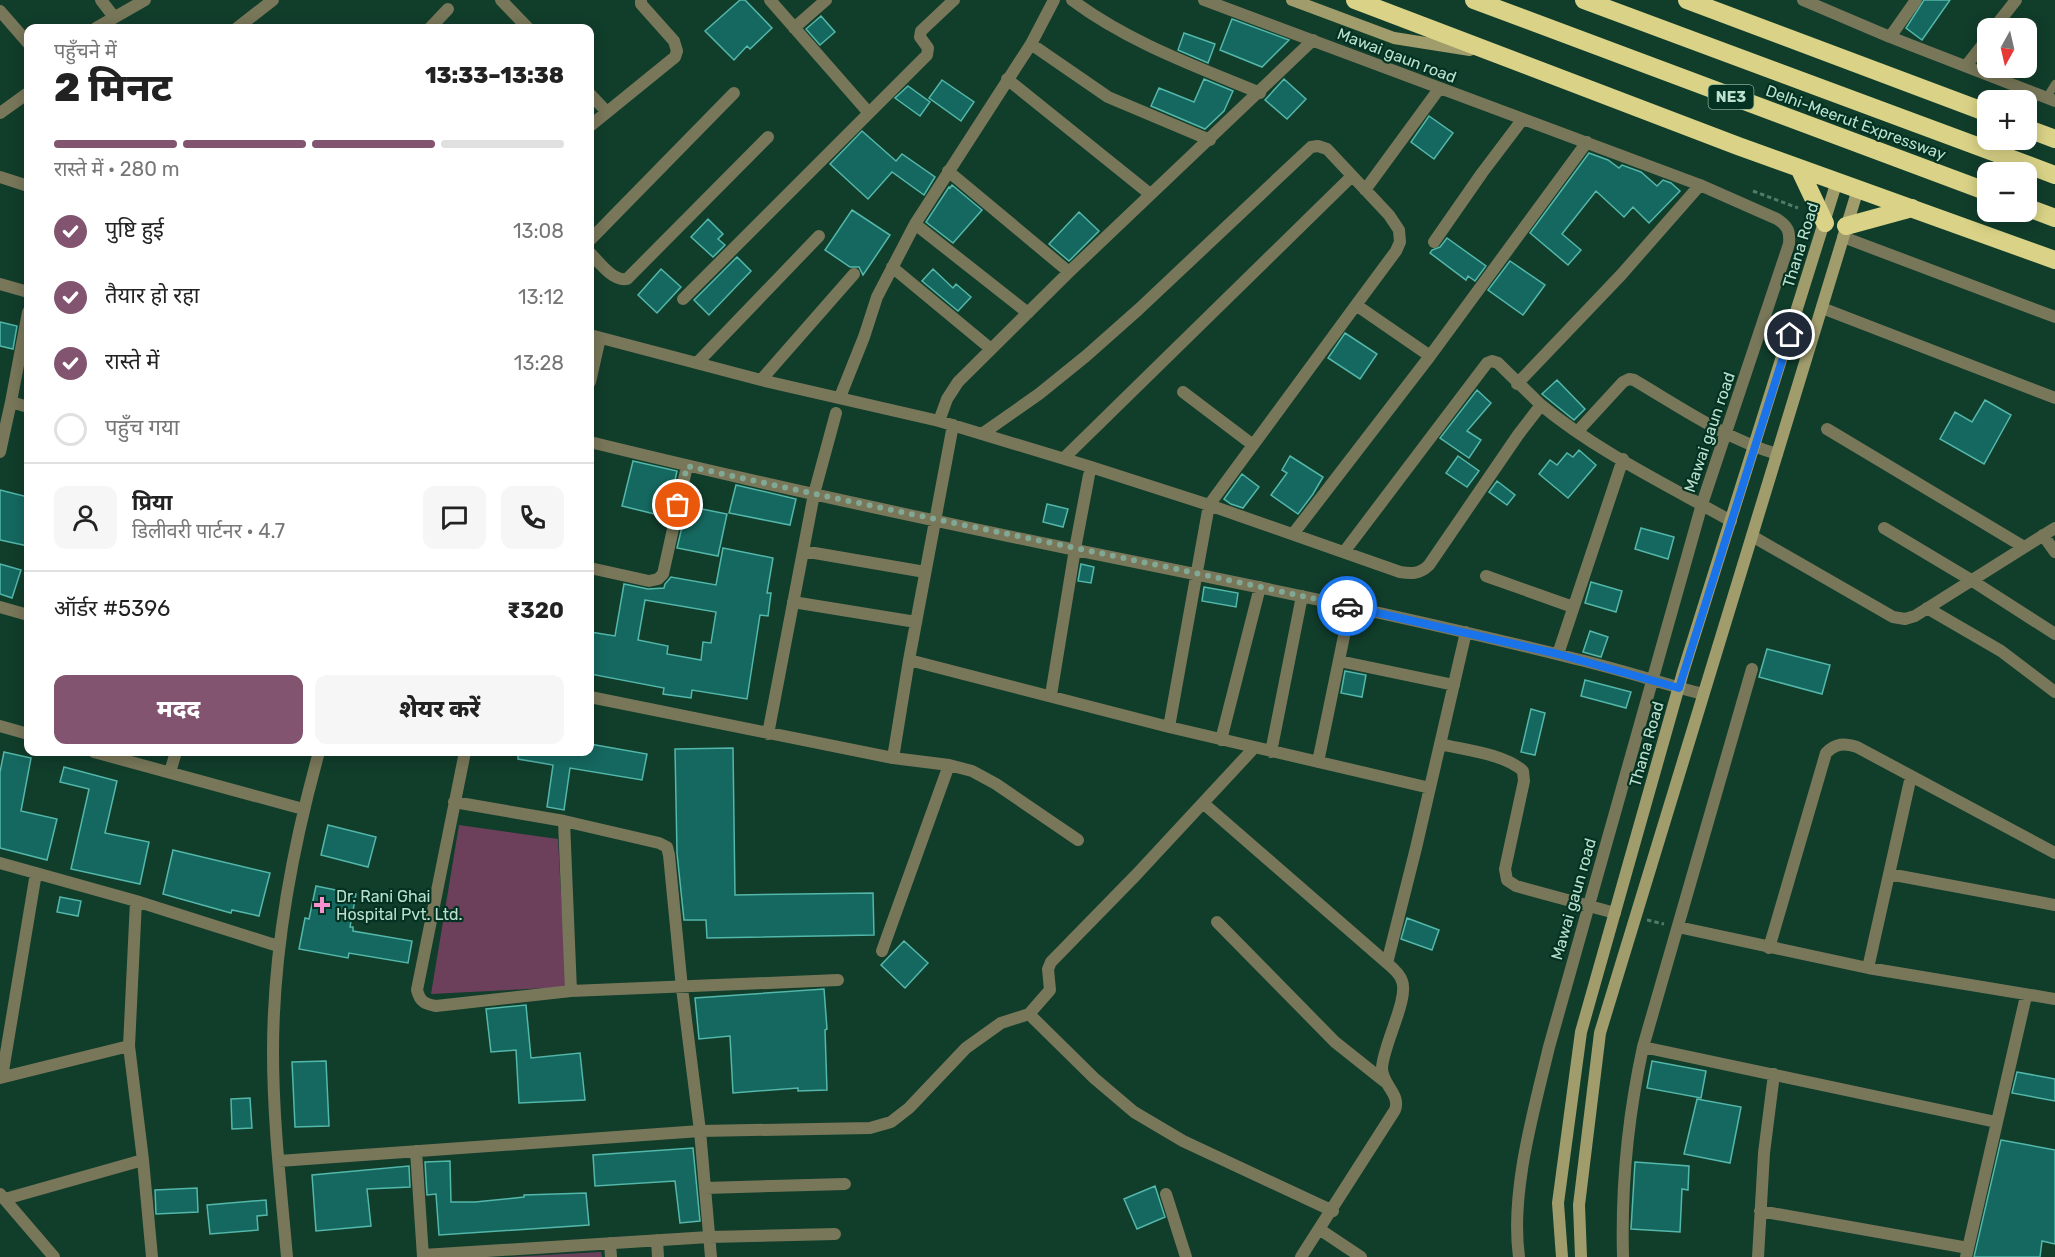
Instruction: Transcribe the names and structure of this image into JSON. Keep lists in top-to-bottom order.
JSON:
{
  "streets": {
    "highway": ["NE3", "Delhi-Meerut Expressway"],
    "street": ["Mawai gaun road", "Thana Road"]
  },
  "places": {
    "health": ["Dr. Rani Ghai Hospital Pvt. Ltd."]
  },
  "north": "bottom",
  "page": {
    "map_buttons": ["+", "−"],
    "heading": ["2 मिनट", "पहुँचने में", "13:33–13:38"],
    "panel": [
      "प्रिया",
      "डिलीवरी पार्टनर · 4.7",
      "ऑर्डर #5396",
      "₹320"
    ],
    "bar": "रास्ते में · 280 m",
    "list": [
      ["पुष्टि हुई", "13:08"],
      ["तैयार हो रहा", "13:12"],
      ["रास्ते में", "13:28"],
      "पहुँच गया"
    ],
    "buttons": ["मदद", "शेयर करें"]
  }
}
